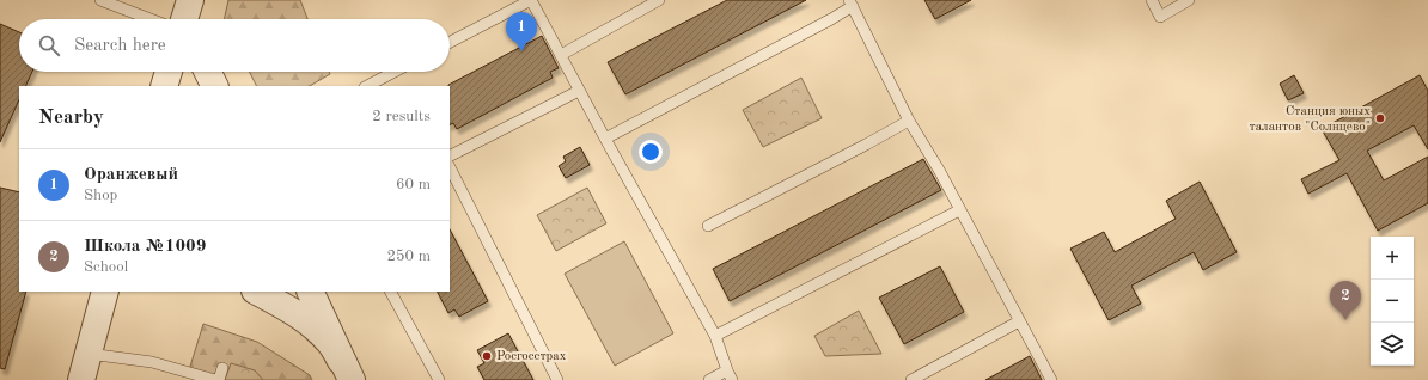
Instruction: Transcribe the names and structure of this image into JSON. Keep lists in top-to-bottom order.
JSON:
{
  "places": ["Станция юных талантов \"Солнцево\"", "Росгосстрах"],
  "page": {
    "pins": ["1", "2"],
    "search": "Search here",
    "heading": ["Nearby", "2 results"],
    "list": [
      {
        "mark": "1",
        "name": "Оранжевый",
        "note": "Shop",
        "value": "60 m"
      },
      {
        "mark": "2",
        "name": "Школа №1009",
        "note": "School",
        "value": "250 m"
      }
    ],
    "map_buttons": ["+", "−"]
  }
}
